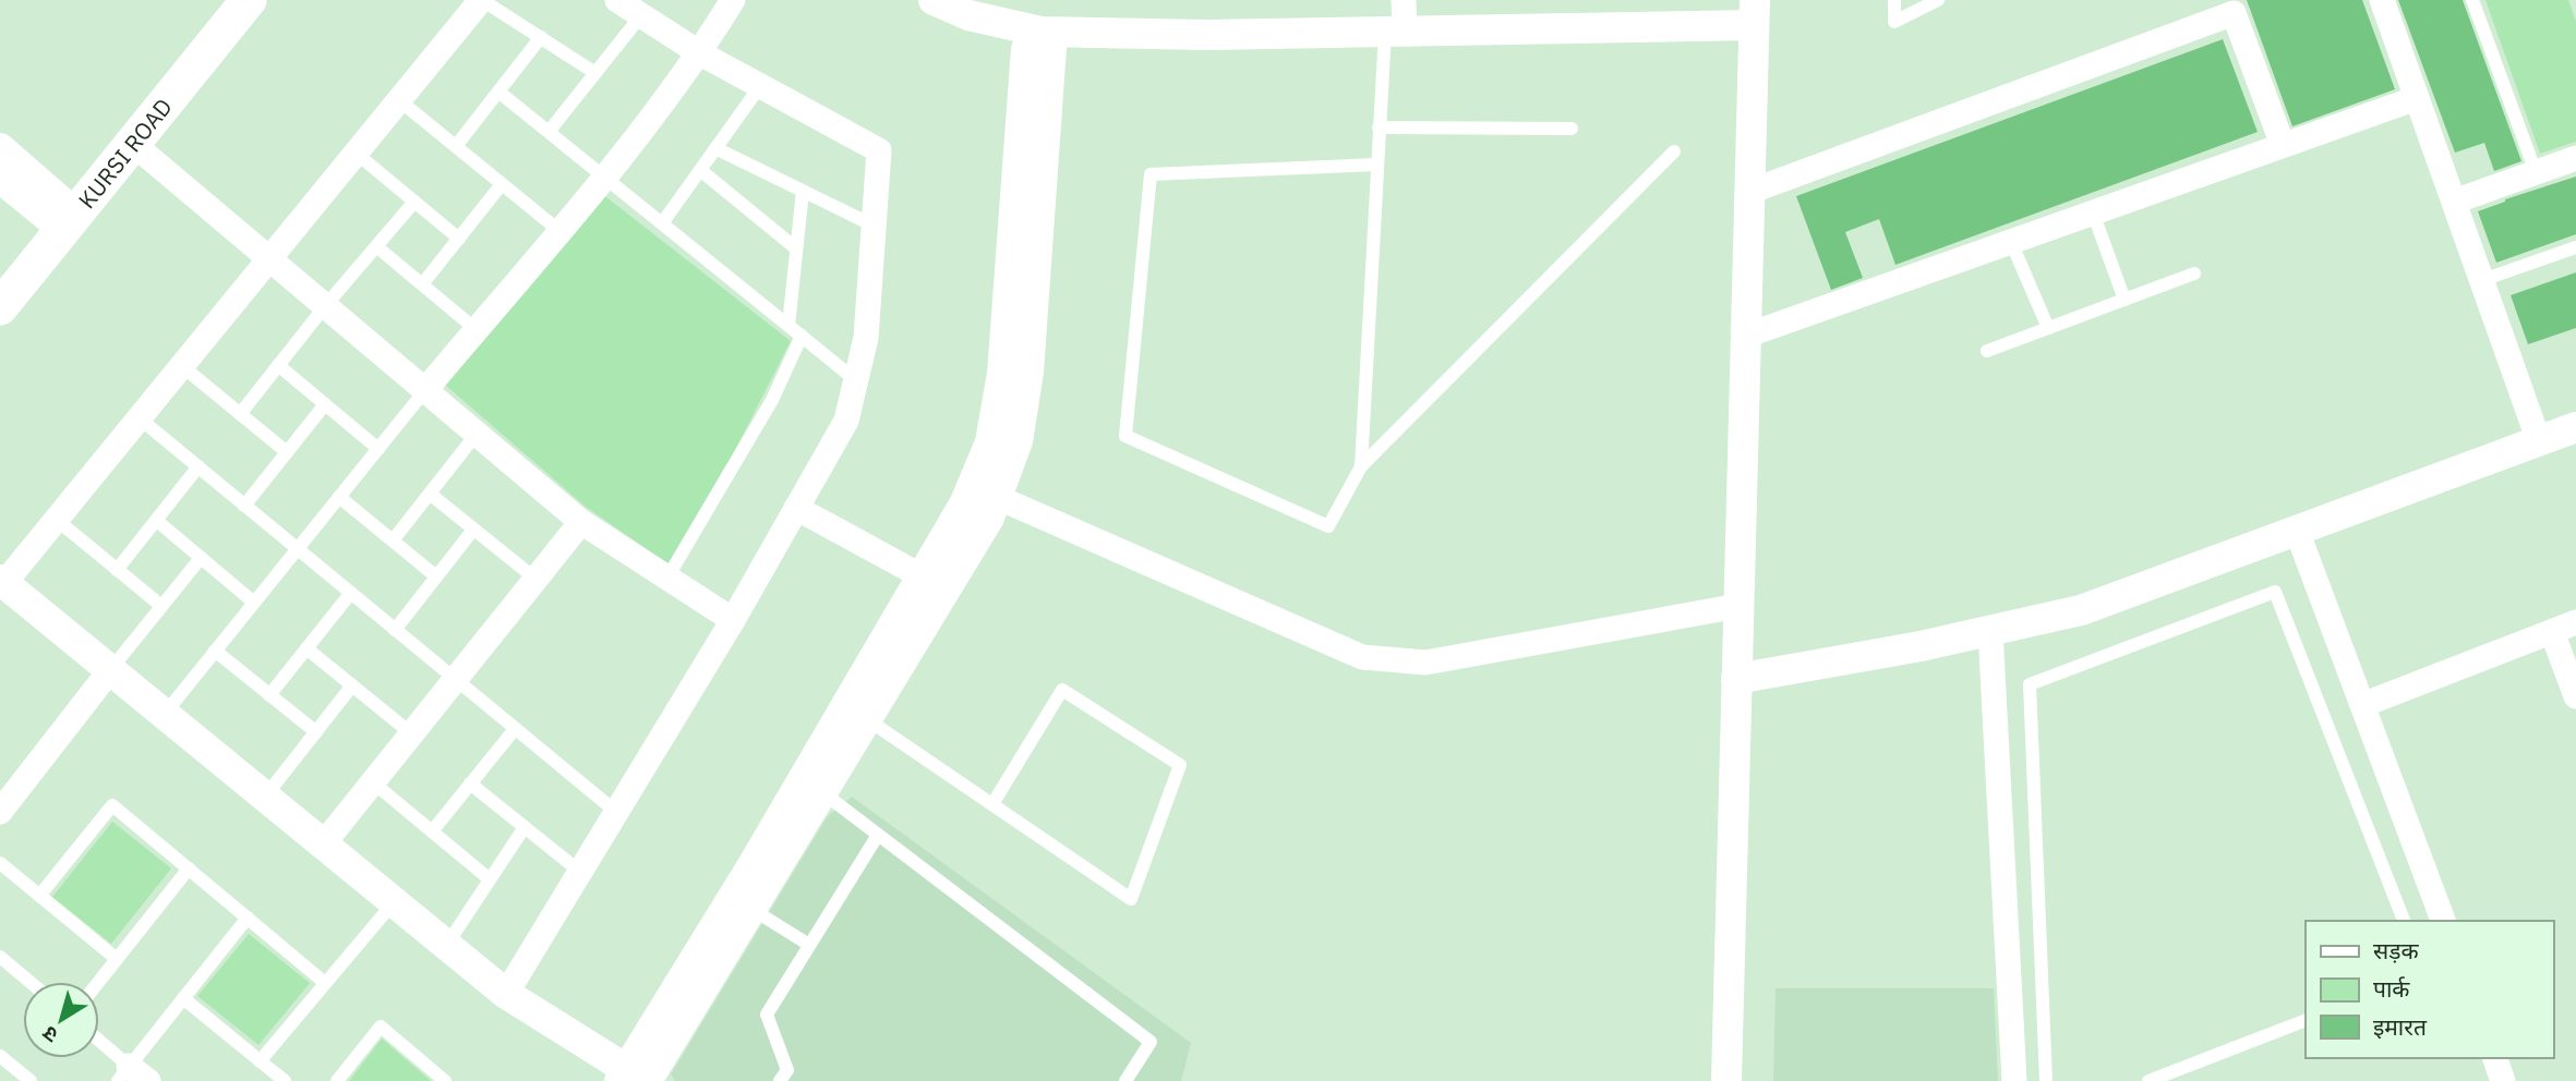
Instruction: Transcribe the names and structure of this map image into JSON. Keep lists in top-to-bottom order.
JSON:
{
  "streets": {
    "main road": ["KURSI ROAD"]
  },
  "legend": ["सड़क", "पार्क", "इमारत"],
  "north": "bottom left"
}
